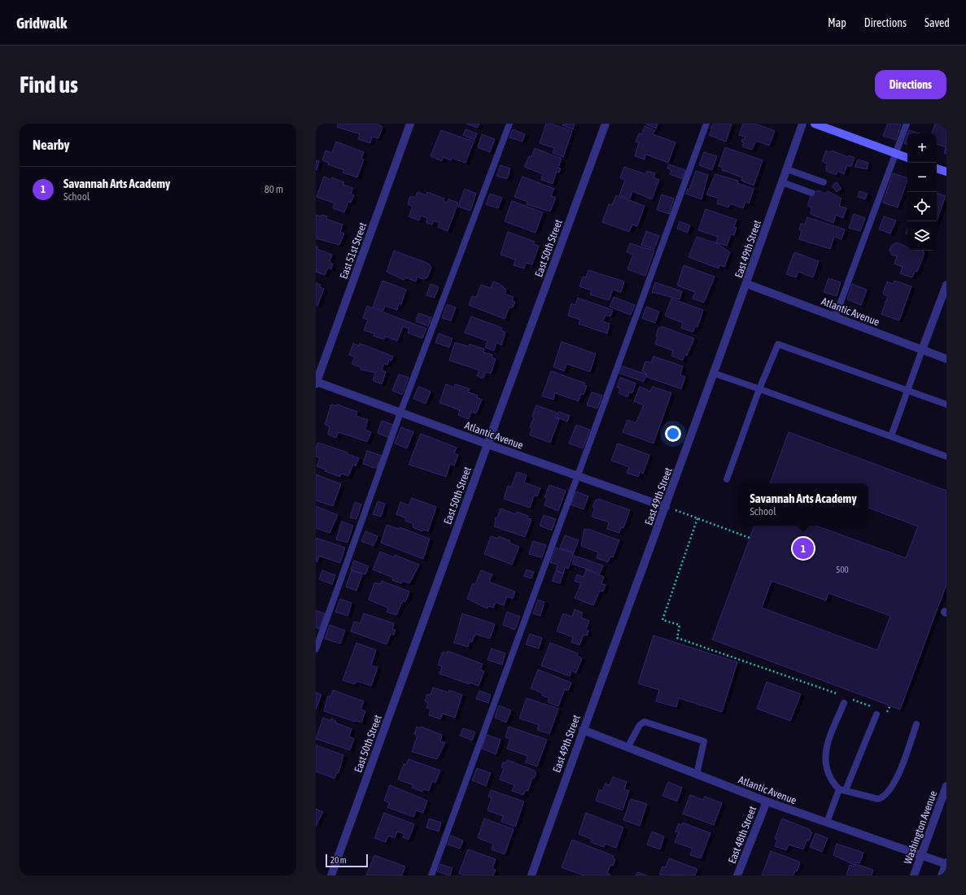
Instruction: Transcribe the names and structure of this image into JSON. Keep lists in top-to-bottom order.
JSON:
{
  "streets": {
    "street": [
      "East 50th Street",
      "East 49th Street",
      "East 51st Street",
      "Atlantic Avenue",
      "Washington Avenue",
      "East 48th Street"
    ]
  },
  "crossings": [
    ["East 50th Street", "Atlantic Avenue"],
    ["East 49th Street", "Atlantic Avenue"],
    ["East 51st Street", "Atlantic Avenue"],
    ["Atlantic Avenue", "Washington Avenue"],
    ["Atlantic Avenue", "East 48th Street"]
  ],
  "house_numbers": ["500"],
  "scale_bar": "20 m",
  "page": {
    "header": "Gridwalk",
    "nav": ["Map", "Directions", "Saved"],
    "buttons": "Directions",
    "title": "Find us",
    "heading": "Nearby",
    "map_buttons": ["+", "−"],
    "list": [
      {
        "mark": "1",
        "name": "Savannah Arts Academy",
        "note": "School",
        "value": "80 m"
      }
    ],
    "popup": ["Savannah Arts Academy", "School"],
    "pins": "1",
    "scale": "20 m"
  }
}
